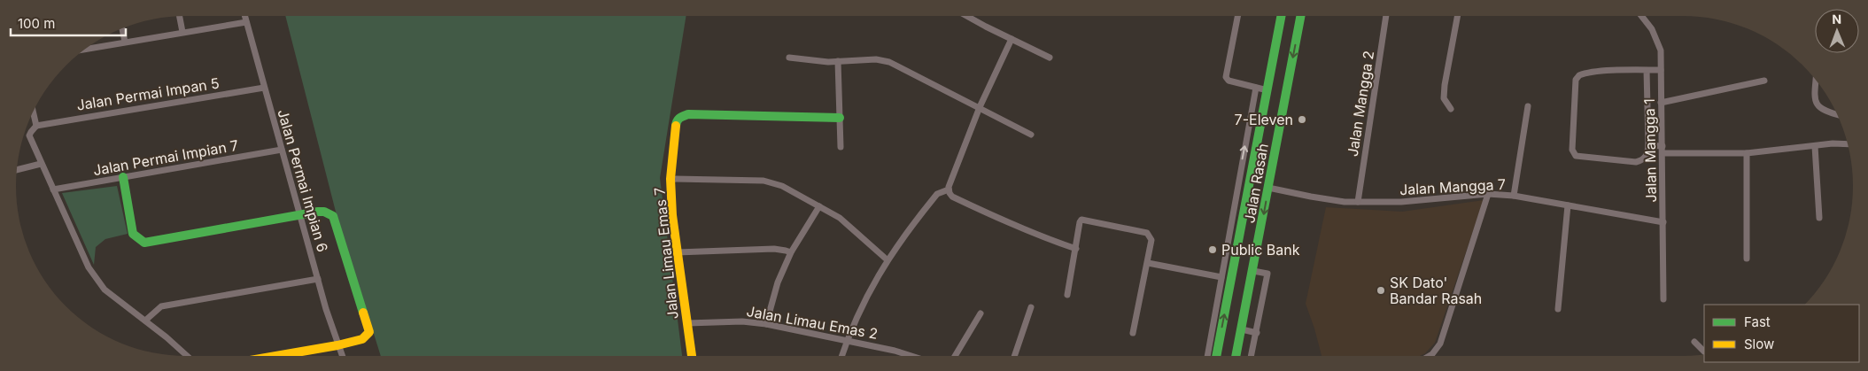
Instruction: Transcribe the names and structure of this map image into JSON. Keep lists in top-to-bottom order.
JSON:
{
  "streets": {
    "main road": ["Jalan Rasah", "Jalan Limau Emas 7"],
    "street": [
      "Jalan Permai Impan 5",
      "Jalan Mangga 2",
      "Jalan Mangga 1",
      "Jalan Permai Impian 7",
      "Jalan Permai Impian 6",
      "Jalan Mangga 7",
      "Jalan Limau Emas 2"
    ]
  },
  "crossings": [
    ["Jalan Permai Impan 5", "Jalan Permai Impian 6"],
    ["Jalan Mangga 2", "Jalan Mangga 7"],
    ["Jalan Mangga 1", "Jalan Mangga 7"],
    ["Jalan Permai Impian 7", "Jalan Permai Impian 6"],
    ["Jalan Rasah", "Jalan Mangga 7"],
    ["Jalan Limau Emas 7", "Jalan Limau Emas 2"]
  ],
  "places": ["7-Eleven", "Public Bank", "SK Dato' Bandar Rasah"],
  "legend": ["Fast", "Slow"],
  "scale_bar": "100 m",
  "north": "top"
}
